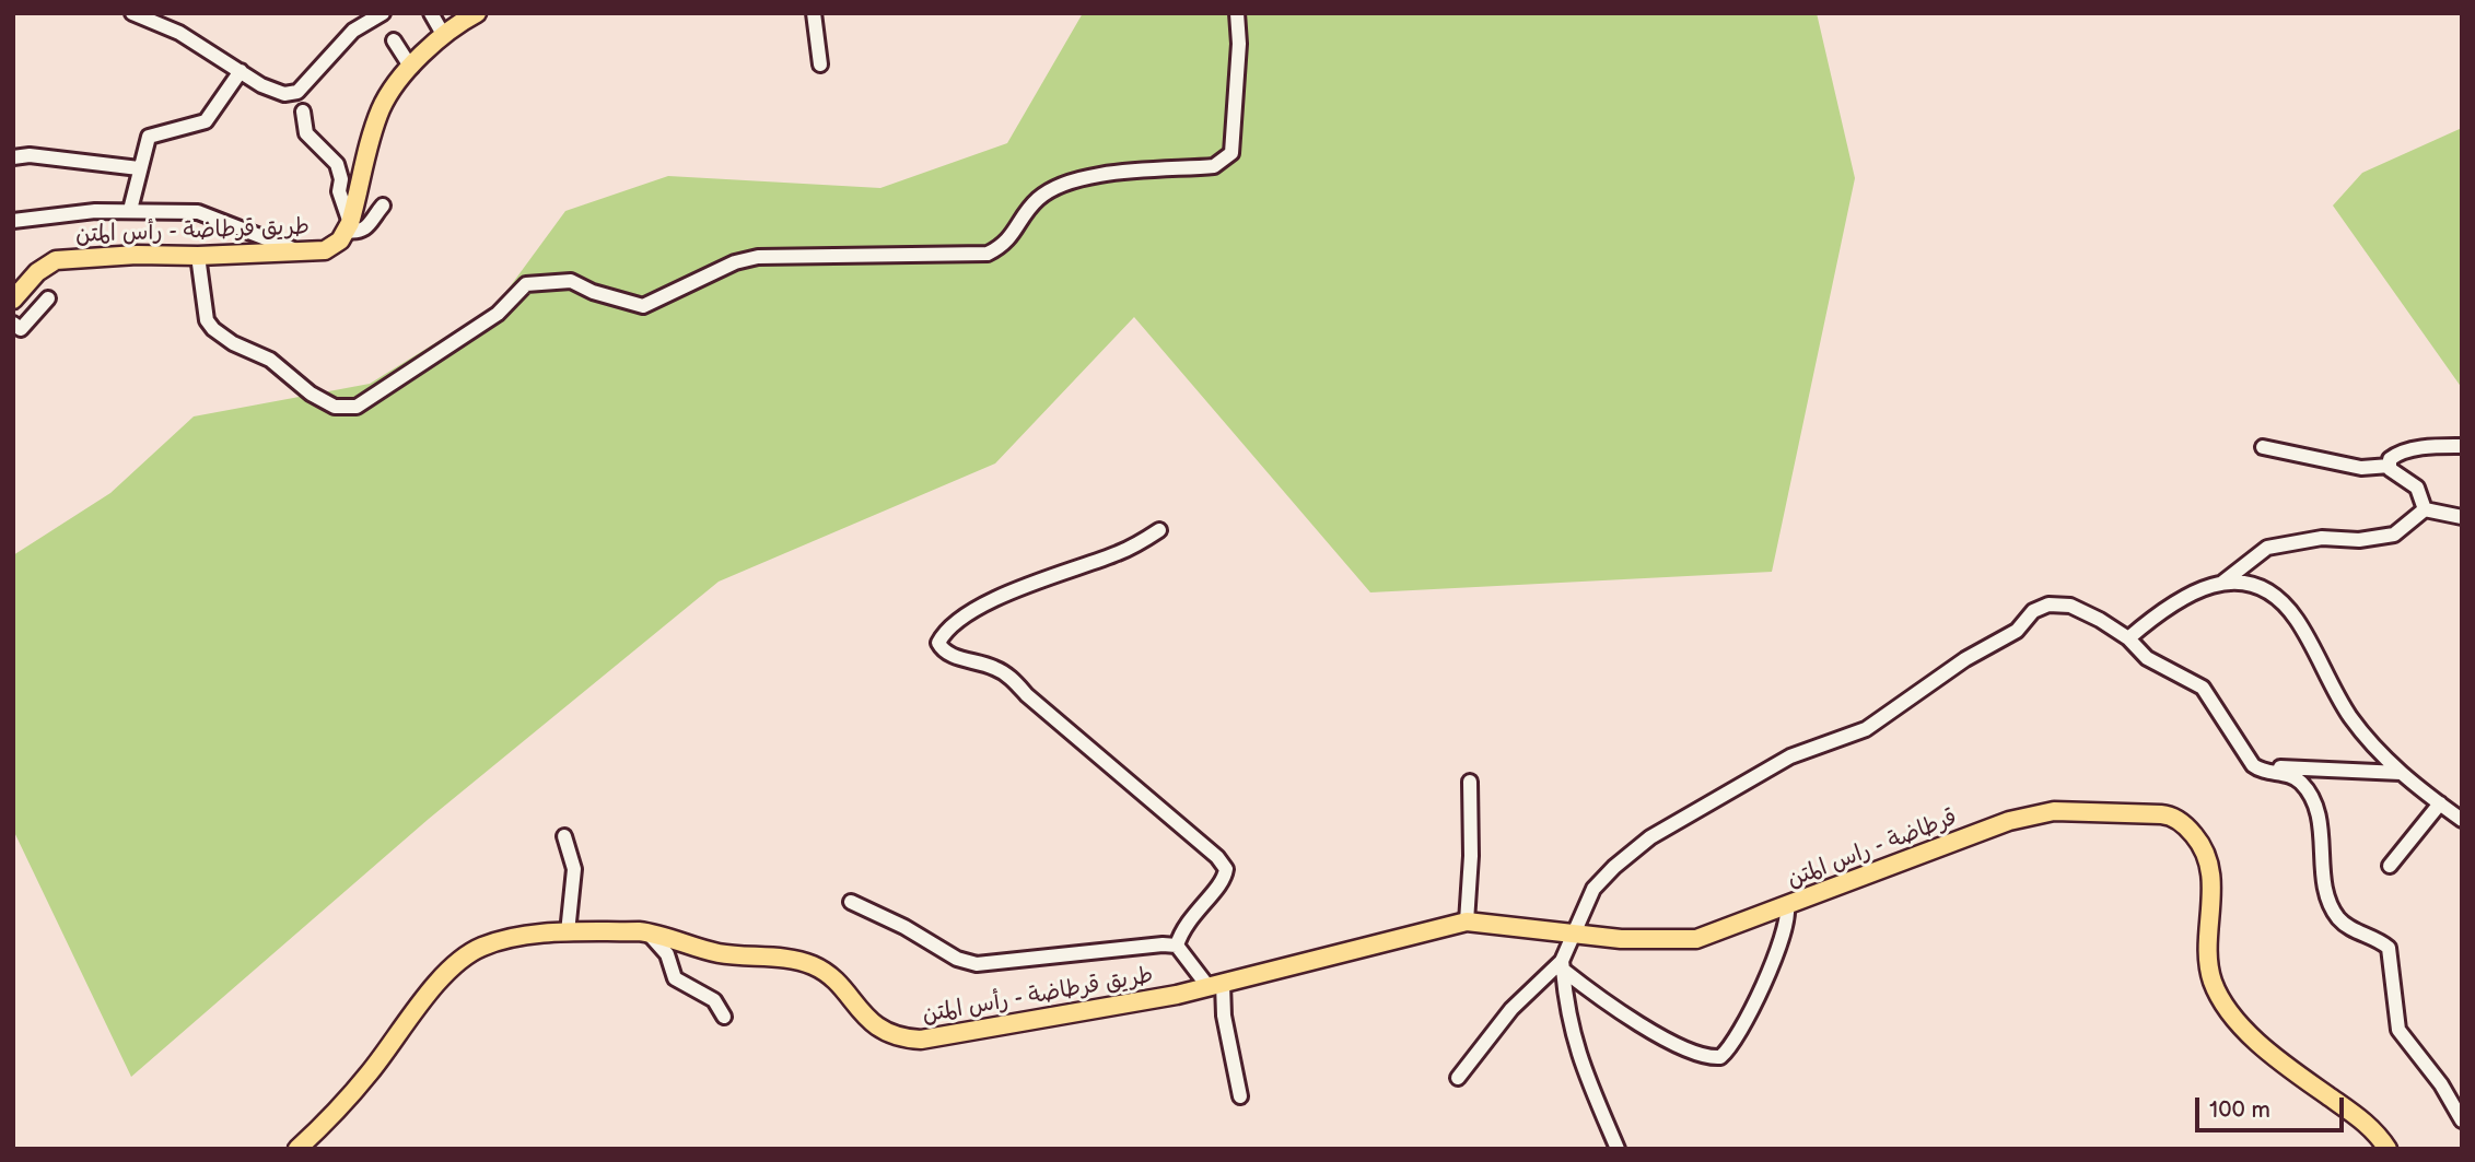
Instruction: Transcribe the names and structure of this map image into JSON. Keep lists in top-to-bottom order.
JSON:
{
  "streets": {
    "main road": ["طريق قرطاضة - رأس المتن", "قرطاضة - راس المتن"]
  },
  "crossings": [
    ["طريق قرطاضة - رأس المتن", "قرطاضة - راس المتن"]
  ],
  "scale_bar": "100 m"
}
